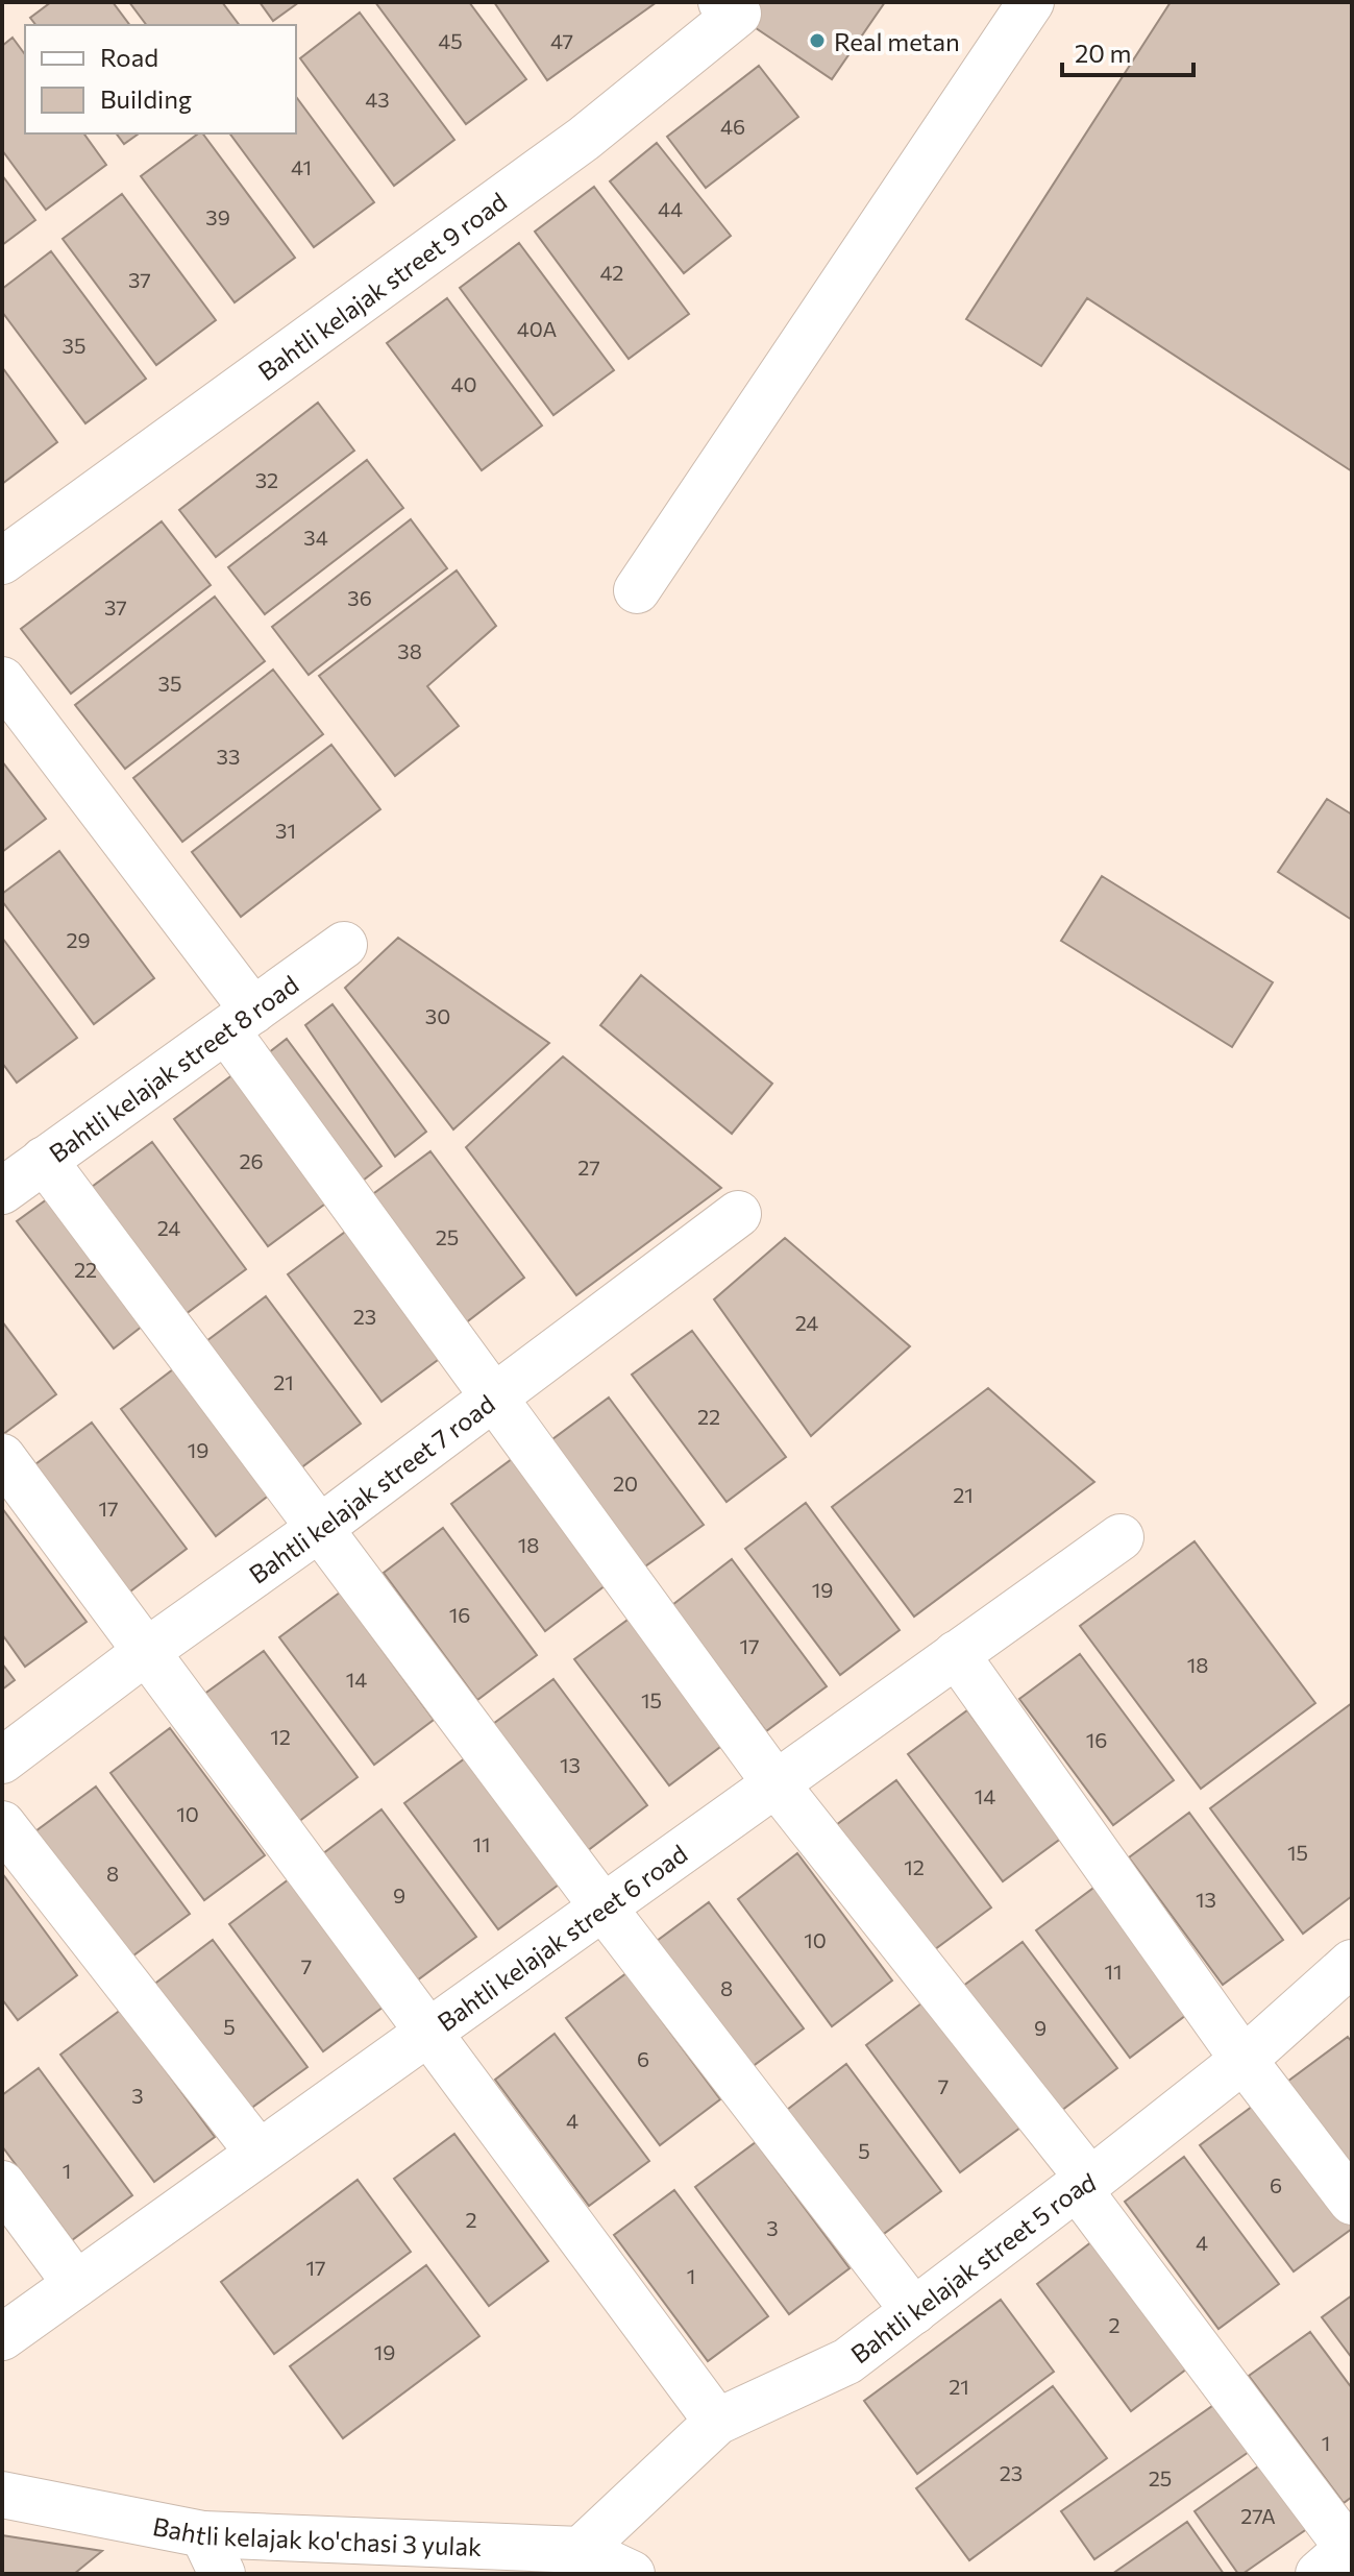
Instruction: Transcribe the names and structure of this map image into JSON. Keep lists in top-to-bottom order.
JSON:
{
  "streets": {
    "street": [
      "Bahtli kelajak street 9 road",
      "Bahtli kelajak street 8 road",
      "Bahtli kelajak street 7 road",
      "Bahtli kelajak street 6 road",
      "Bahtli kelajak street 5 road",
      "Bahtli kelajak ko'chasi 3 yulak"
    ]
  },
  "crossings": [
    ["Bahtli kelajak street 5 road", "Bahtli kelajak ko'chasi 3 yulak"]
  ],
  "places": ["Real metan"],
  "house_numbers": [
    "45",
    "47",
    "43",
    "46",
    "41",
    "44",
    "39",
    "42",
    "37",
    "40А",
    "35",
    "40",
    "32",
    "34",
    "36",
    "37",
    "38",
    "35",
    "33",
    "31",
    "29",
    "30",
    "26",
    "27",
    "24",
    "25",
    "22",
    "23",
    "24",
    "21",
    "22",
    "19",
    "20",
    "21",
    "17",
    "18",
    "19",
    "16",
    "17",
    "18",
    "14",
    "15",
    "12",
    "16",
    "13",
    "14",
    "10",
    "11",
    "15",
    "12",
    "8",
    "9",
    "13",
    "10",
    "7",
    "11",
    "8",
    "5",
    "9",
    "6",
    "7",
    "3",
    "4",
    "5",
    "1",
    "6",
    "2",
    "3",
    "4",
    "17",
    "1",
    "2",
    "19",
    "21",
    "1",
    "23",
    "25",
    "27А"
  ],
  "legend": ["Road", "Building"],
  "scale_bar": "20 m"
}
